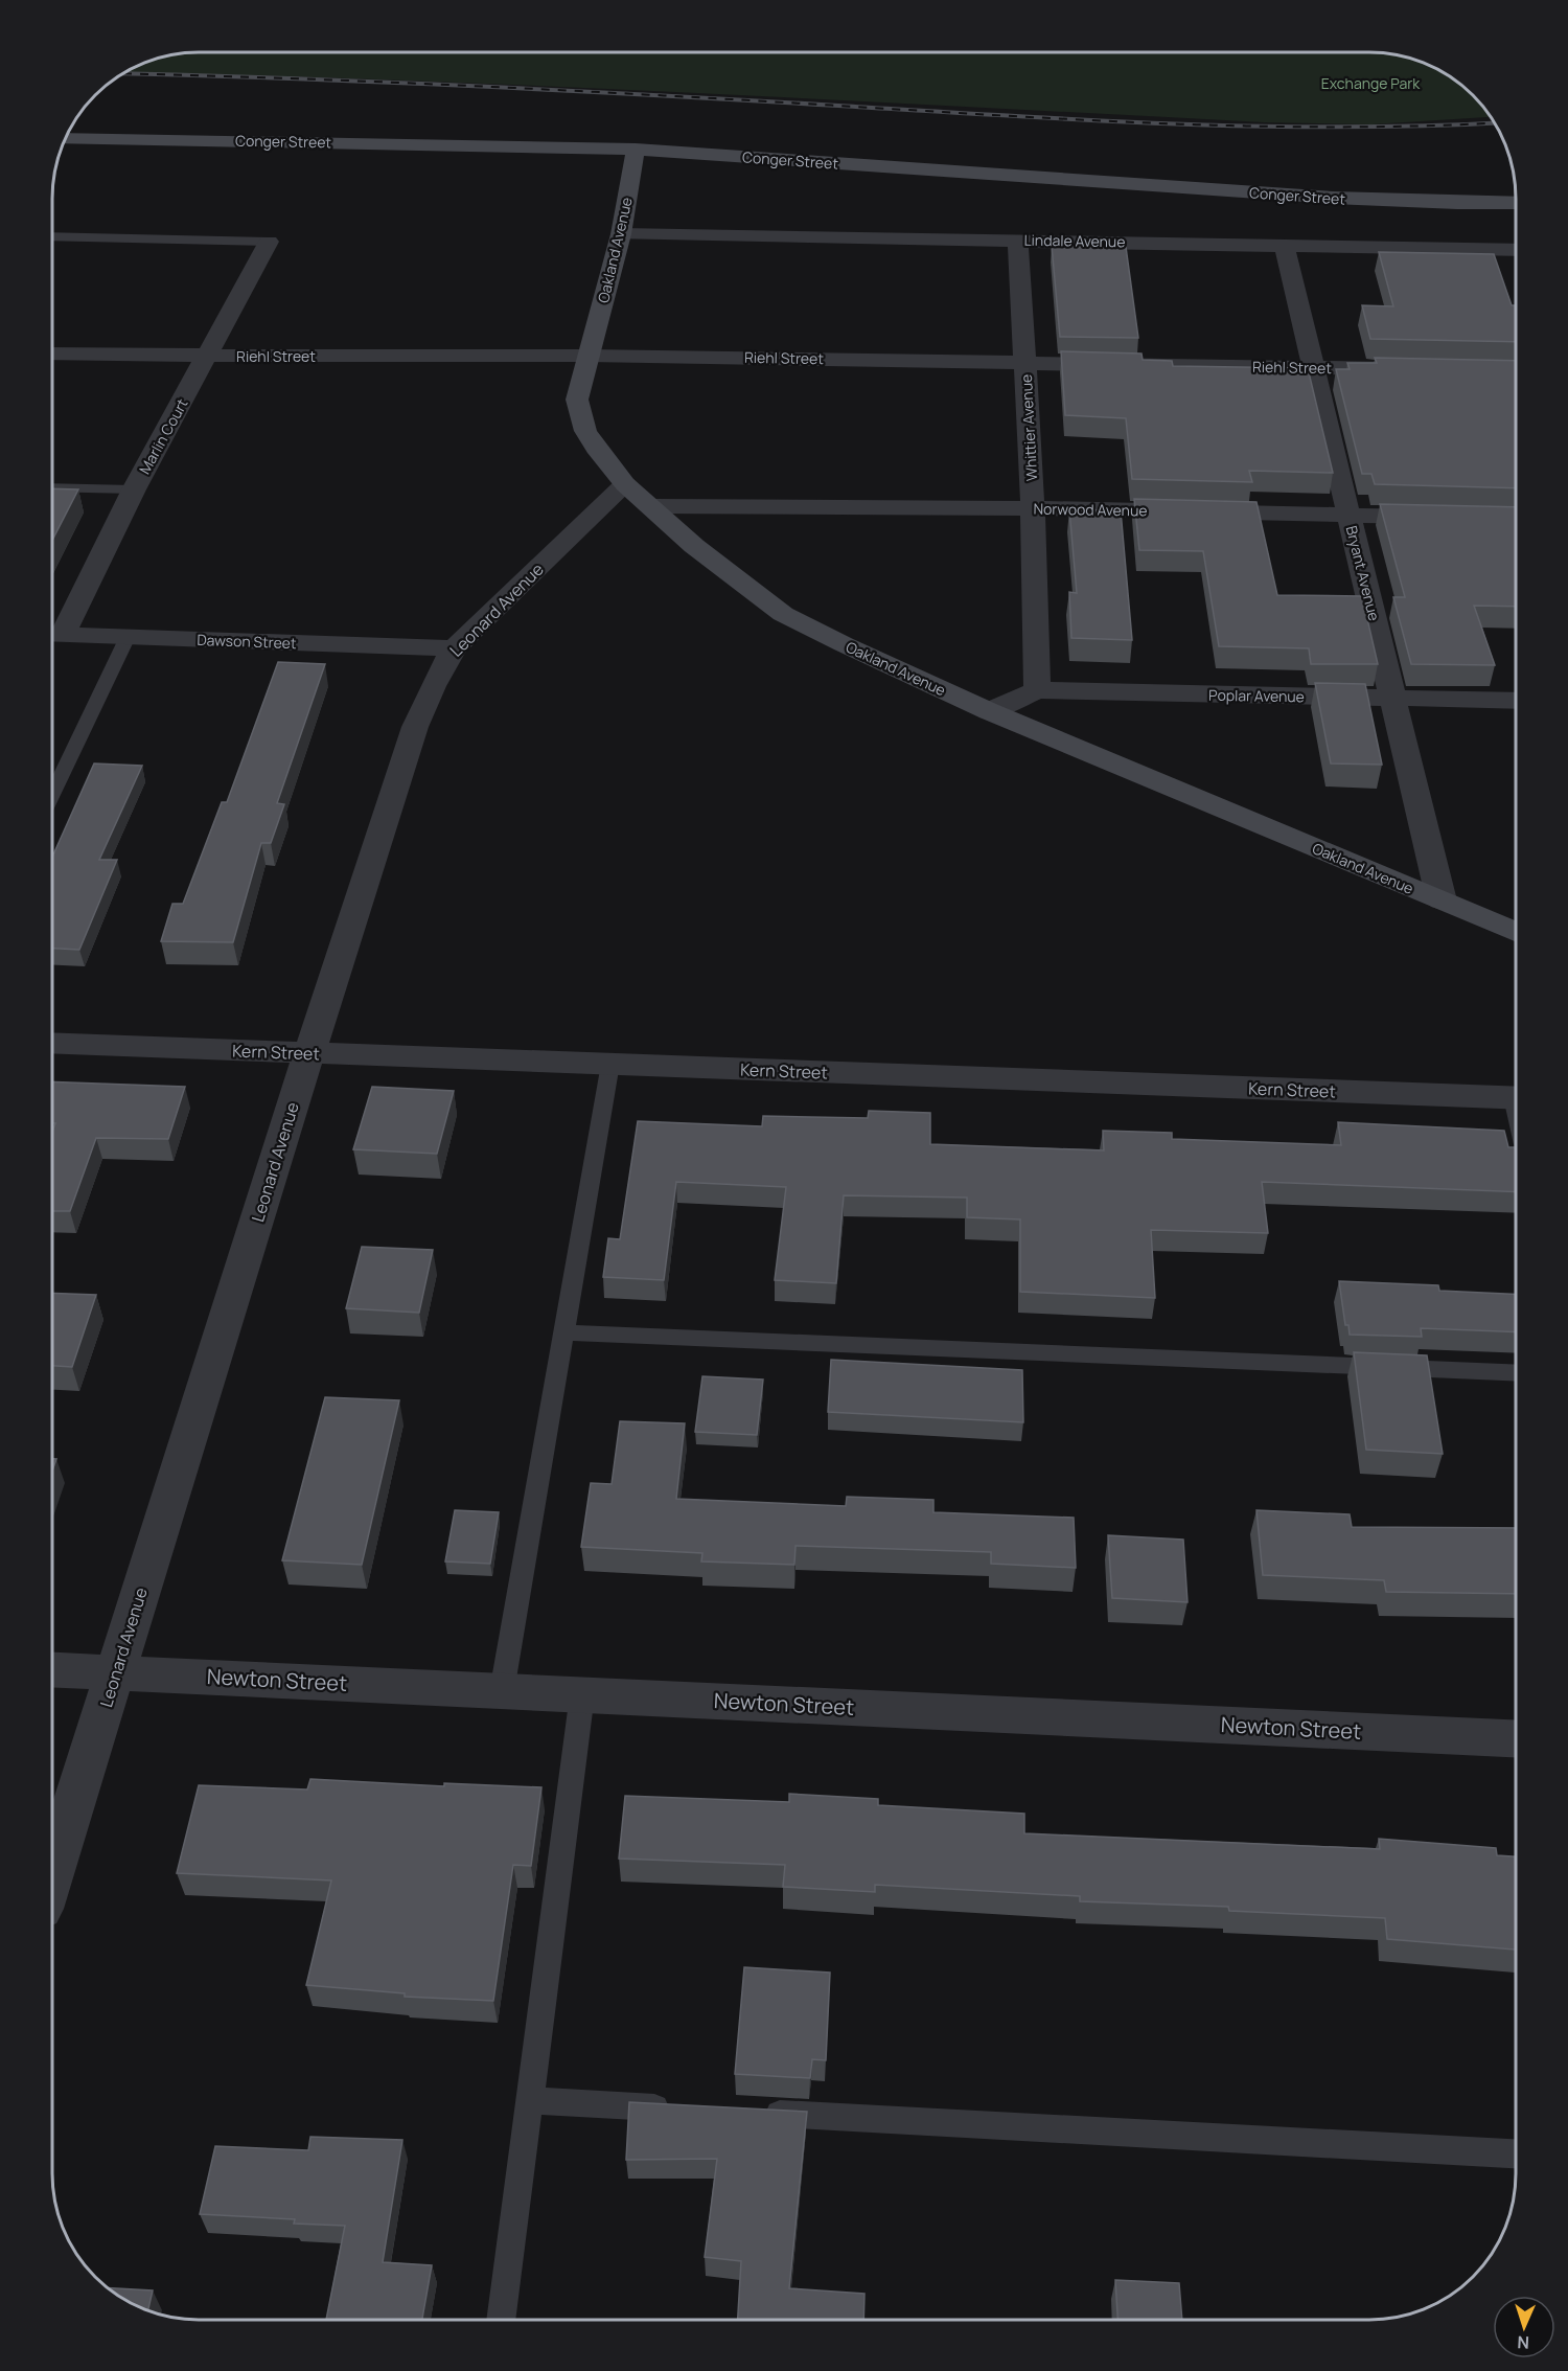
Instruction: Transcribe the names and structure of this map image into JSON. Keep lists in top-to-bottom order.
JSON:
{
  "streets": {
    "street": [
      "Conger Street",
      "Lindale Avenue",
      "Oakland Avenue",
      "Riehl Street",
      "Whittier Avenue",
      "Marlin Court",
      "Norwood Avenue",
      "Bryant Avenue",
      "Leonard Avenue",
      "Dawson Street",
      "Poplar Avenue",
      "Kern Street",
      "Newton Street"
    ]
  },
  "crossings": [
    ["Conger Street", "Oakland Avenue"],
    ["Lindale Avenue", "Oakland Avenue"],
    ["Lindale Avenue", "Whittier Avenue"],
    ["Lindale Avenue", "Bryant Avenue"],
    ["Oakland Avenue", "Riehl Street"],
    ["Oakland Avenue", "Norwood Avenue"],
    ["Oakland Avenue", "Bryant Avenue"],
    ["Oakland Avenue", "Leonard Avenue"],
    ["Oakland Avenue", "Poplar Avenue"],
    ["Riehl Street", "Whittier Avenue"],
    ["Riehl Street", "Marlin Court"],
    ["Riehl Street", "Bryant Avenue"],
    ["Whittier Avenue", "Norwood Avenue"],
    ["Whittier Avenue", "Poplar Avenue"],
    ["Marlin Court", "Dawson Street"],
    ["Norwood Avenue", "Bryant Avenue"],
    ["Bryant Avenue", "Poplar Avenue"],
    ["Leonard Avenue", "Dawson Street"],
    ["Leonard Avenue", "Kern Street"],
    ["Leonard Avenue", "Newton Street"]
  ],
  "parks": ["Exchange Park"],
  "north": "bottom"
}
